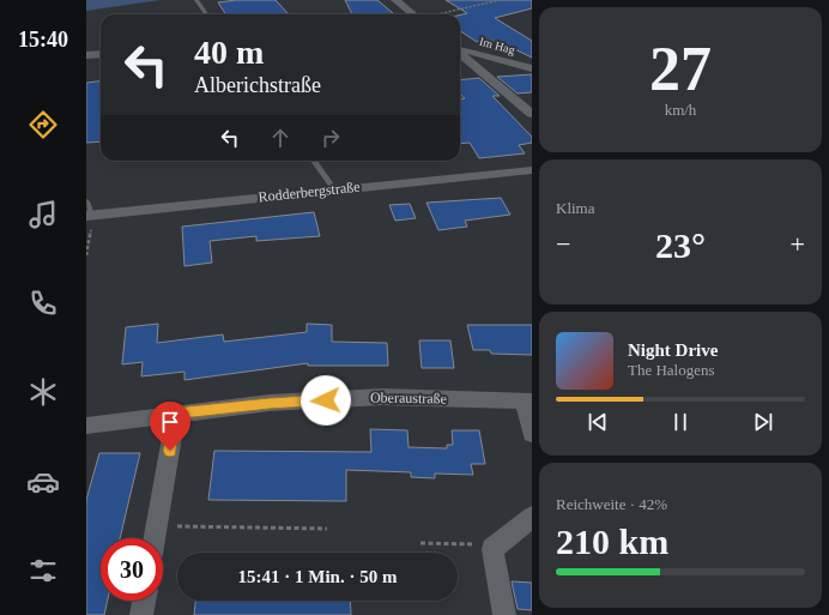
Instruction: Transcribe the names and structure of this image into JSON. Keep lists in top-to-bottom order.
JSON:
{
  "streets": {
    "street": ["Im Hag", "Rodderbergstraße", "Oberaustraße"]
  },
  "page": {
    "tabs": "15:40",
    "tile": [
      ["27", "km/h"],
      "Klima",
      ["Reichweite · 42%", "210 km"]
    ],
    "turn": ["40 m", "Alberichstraße"],
    "heat": ["−", "23°", "+"],
    "song": ["Night Drive", "The Halogens"],
    "limit": "30",
    "trip": "15:41 · 1 Min. · 50 m"
  }
}
